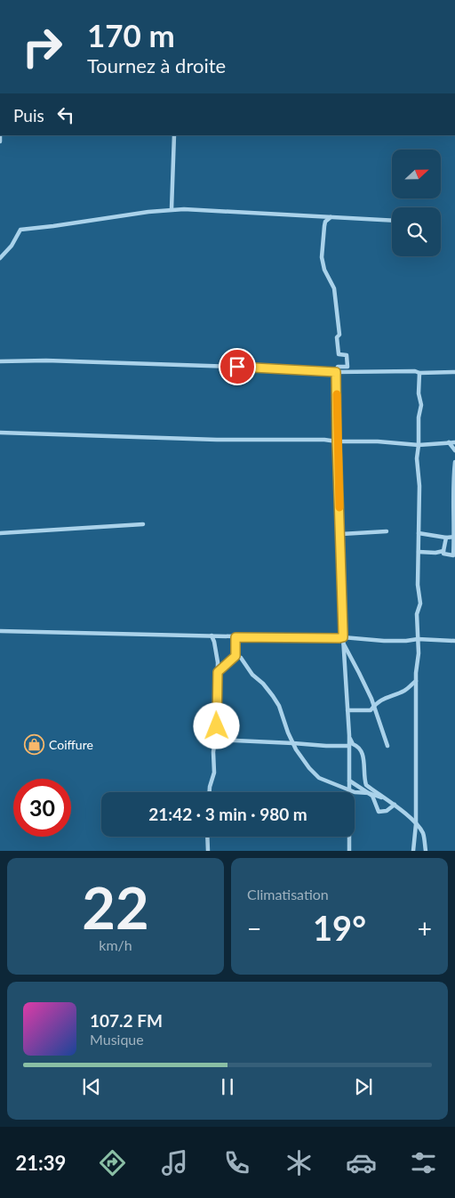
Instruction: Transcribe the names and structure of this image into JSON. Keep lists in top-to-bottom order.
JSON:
{
  "places": {
    "shop": ["Coiffure"]
  },
  "north": "right",
  "page": {
    "turn": ["170 m", "Tournez à droite"],
    "then": "Puis",
    "limit": "30",
    "trip": "21:42 · 3 min · 980 m",
    "tile": [
      ["22", "km/h"],
      "Climatisation"
    ],
    "heat": ["−", "19°", "+"],
    "song": ["107.2 FM", "Musique"],
    "tabs": "21:39"
  }
}
